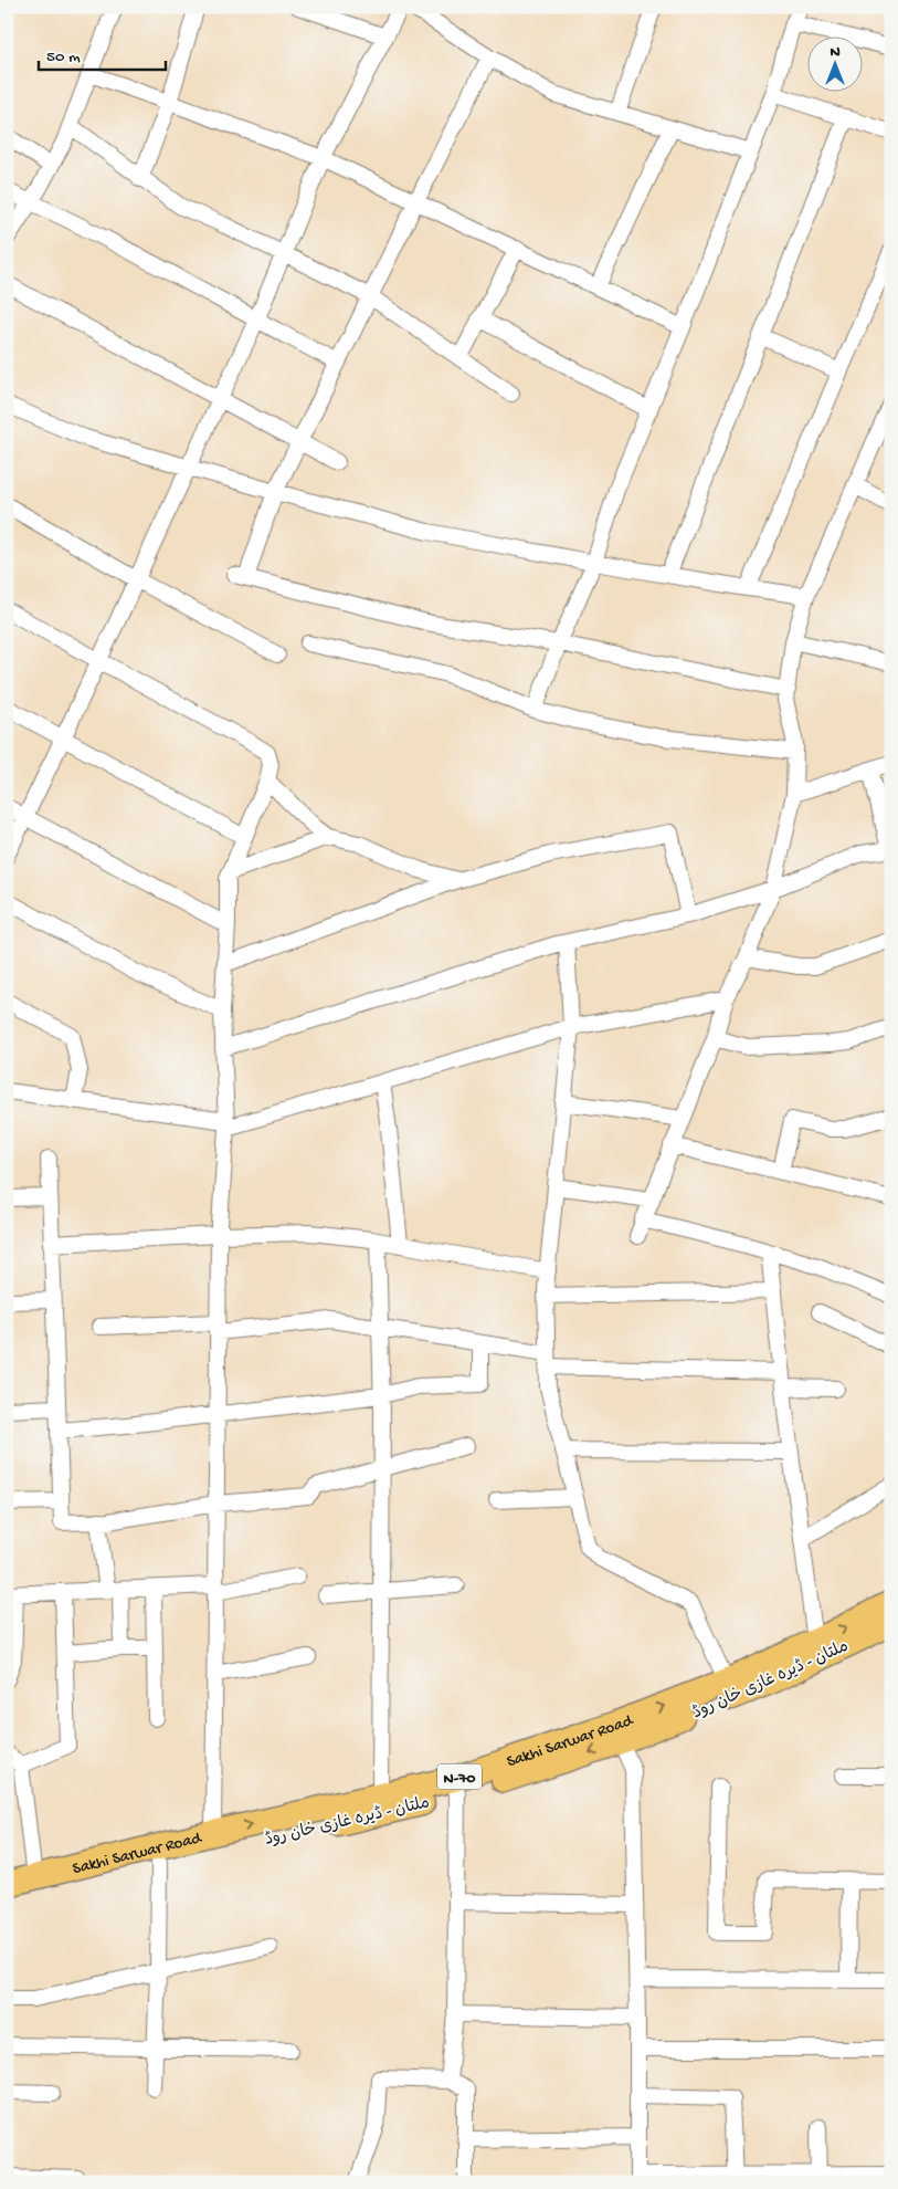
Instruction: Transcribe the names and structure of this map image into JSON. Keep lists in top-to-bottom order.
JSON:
{
  "streets": {
    "highway": ["ملتان - ڈیرہ غازی خان روڈ", "Sakhi Sarwar Road", "N-70"]
  },
  "crossings": [
    ["ملتان - ڈیرہ غازی خان روڈ", "Sakhi Sarwar Road"]
  ],
  "one_way": ["Sakhi Sarwar Road"],
  "scale_bar": "50 m",
  "north": "top"
}
